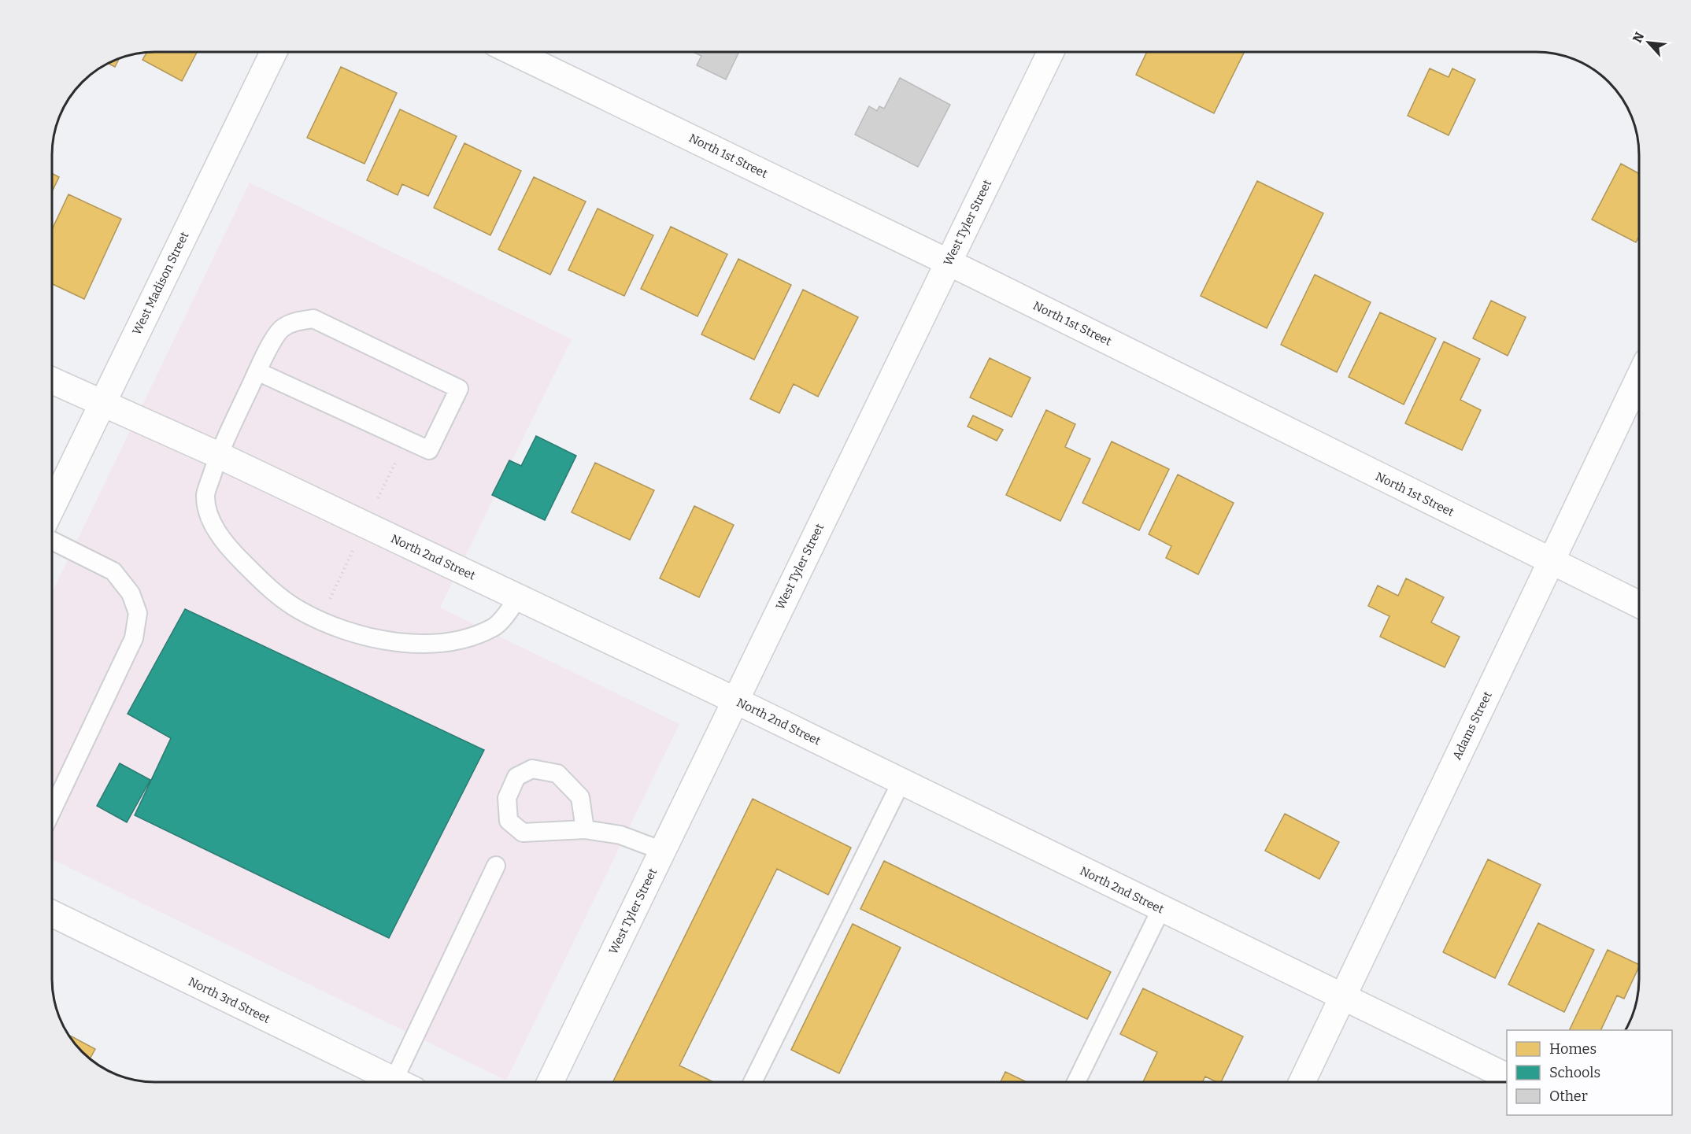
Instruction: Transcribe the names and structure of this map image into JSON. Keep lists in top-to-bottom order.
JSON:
{
  "streets": {
    "street": [
      "North 1st Street",
      "West Tyler Street",
      "West Madison Street",
      "North 2nd Street",
      "Adams Street",
      "North 3rd Street"
    ]
  },
  "crossings": [
    ["North 1st Street", "West Tyler Street"],
    ["North 1st Street", "Adams Street"],
    ["West Tyler Street", "North 2nd Street"],
    ["West Madison Street", "North 2nd Street"],
    ["North 2nd Street", "Adams Street"]
  ],
  "legend": ["Homes", "Schools", "Other"],
  "north": "top left"
}
